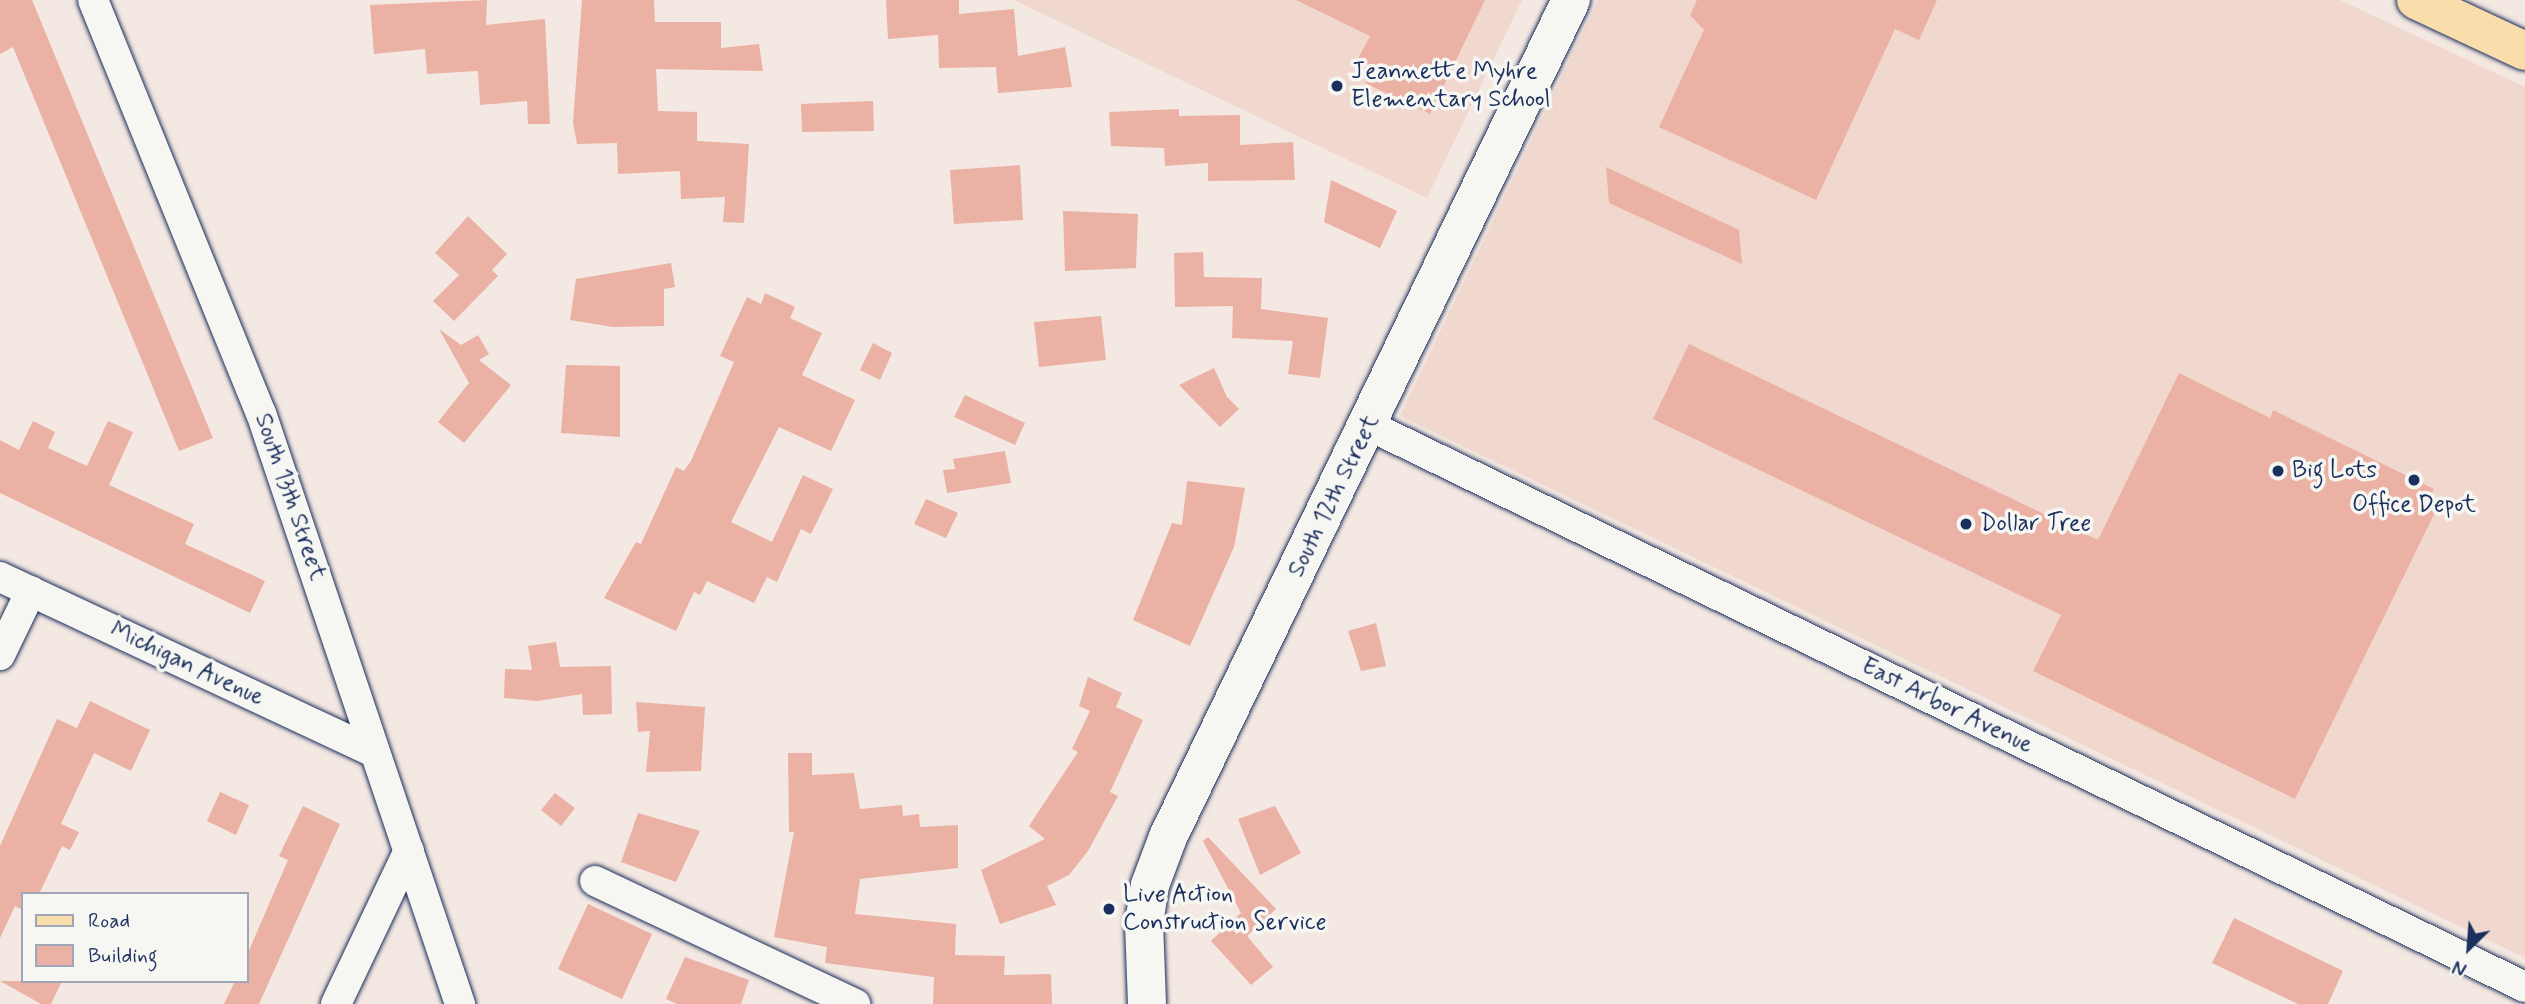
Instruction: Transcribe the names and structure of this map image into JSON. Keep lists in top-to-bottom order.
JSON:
{
  "streets": {
    "street": [
      "South 12th Street",
      "South 13th Street",
      "Michigan Avenue",
      "East Arbor Avenue"
    ]
  },
  "crossings": [
    ["South 12th Street", "East Arbor Avenue"],
    ["South 13th Street", "Michigan Avenue"]
  ],
  "places": [
    "Jeannette Myhre Elementary School",
    "Big Lots",
    "Office Depot",
    "Dollar Tree",
    "Live Action Construction Service"
  ],
  "legend": ["Road", "Building"],
  "north": "bottom left"
}
